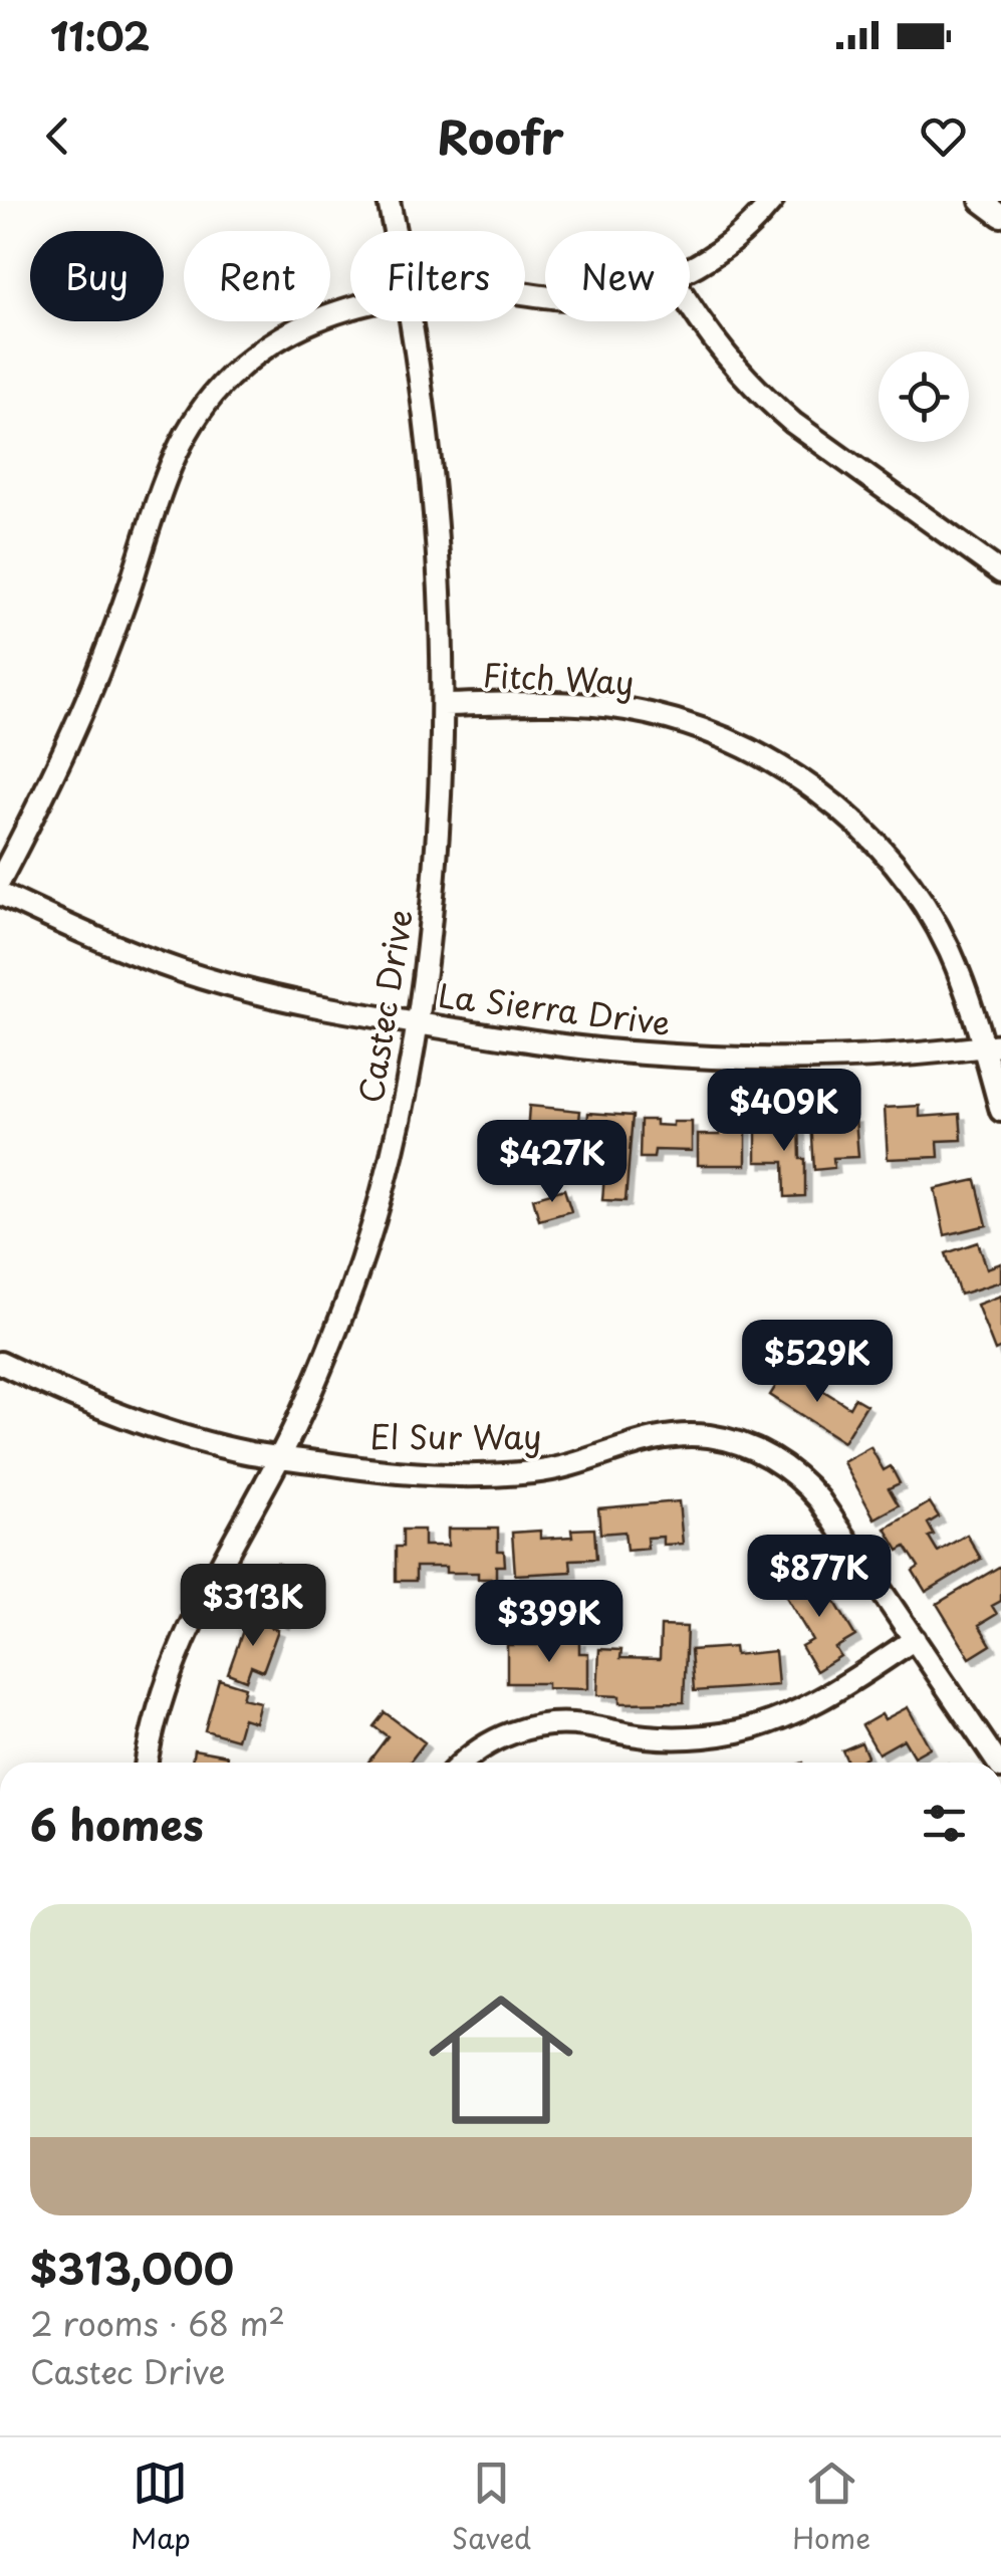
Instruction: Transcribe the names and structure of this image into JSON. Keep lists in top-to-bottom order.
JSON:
{
  "streets": {
    "street": [
      "Fitch Way",
      "Castec Drive",
      "La Sierra Drive",
      "El Sur Way"
    ]
  },
  "crossings": [
    ["Fitch Way", "Castec Drive"],
    ["Fitch Way", "La Sierra Drive"],
    ["Castec Drive", "La Sierra Drive"],
    ["Castec Drive", "El Sur Way"]
  ],
  "page": {
    "status": "11:02",
    "header": "Roofr",
    "chip": [
      "Buy",
      "Rent",
      "Filters",
      "New"
    ],
    "price": [
      "$409K",
      "$427K",
      "$529K",
      "$877K",
      "$313K",
      "$399K"
    ],
    "heading": "6 homes",
    "list": [
      {
        "name": "$313,000",
        "note": "2 rooms · 68 m² · Castec Drive"
      }
    ],
    "tabs": ["Map", "Saved", "Home"]
  }
}
